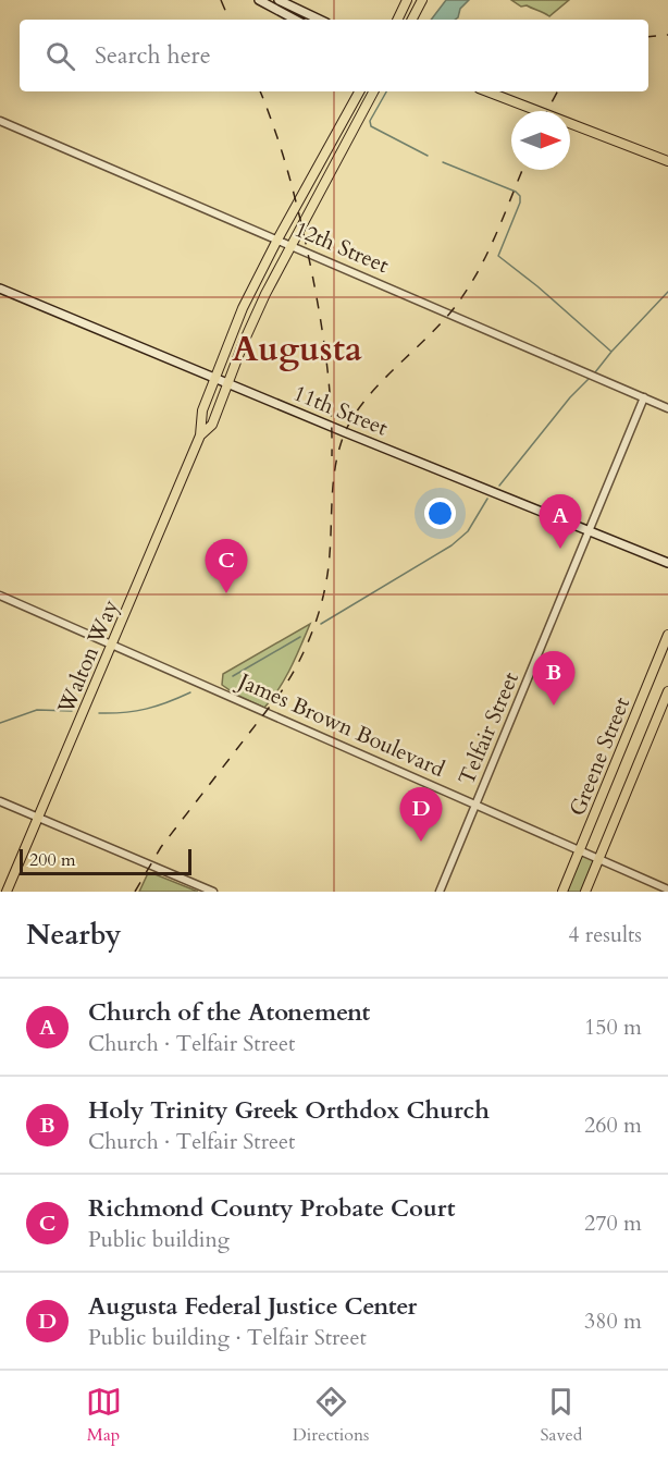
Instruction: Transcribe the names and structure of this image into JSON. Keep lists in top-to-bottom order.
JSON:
{
  "streets": {
    "main road": ["11th Street", "Walton Way", "Greene Street"],
    "street": ["12th Street", "James Brown Boulevard", "Telfair Street"]
  },
  "crossings": [
    ["12th Street", "Walton Way"],
    ["12th Street", "Telfair Street"],
    ["11th Street", "Walton Way"],
    ["11th Street", "Telfair Street"],
    ["Walton Way", "James Brown Boulevard"],
    ["James Brown Boulevard", "Telfair Street"],
    ["James Brown Boulevard", "Greene Street"]
  ],
  "districts": ["Augusta"],
  "scale_bar": "200 m",
  "north": "right",
  "page": {
    "search": "Search here",
    "pins": [
      "A",
      "C",
      "B",
      "D"
    ],
    "scale": "200 m",
    "heading": ["Nearby", "4 results"],
    "list": [
      {
        "mark": "A",
        "name": "Church of the Atonement",
        "note": "Church · Telfair Street",
        "value": "150 m"
      },
      {
        "mark": "B",
        "name": "Holy Trinity Greek Orthdox Church",
        "note": "Church · Telfair Street",
        "value": "260 m"
      },
      {
        "mark": "C",
        "name": "Richmond County Probate Court",
        "note": "Public building",
        "value": "270 m"
      },
      {
        "mark": "D",
        "name": "Augusta Federal Justice Center",
        "note": "Public building · Telfair Street",
        "value": "380 m"
      }
    ],
    "nav": ["Map", "Directions", "Saved"]
  }
}
